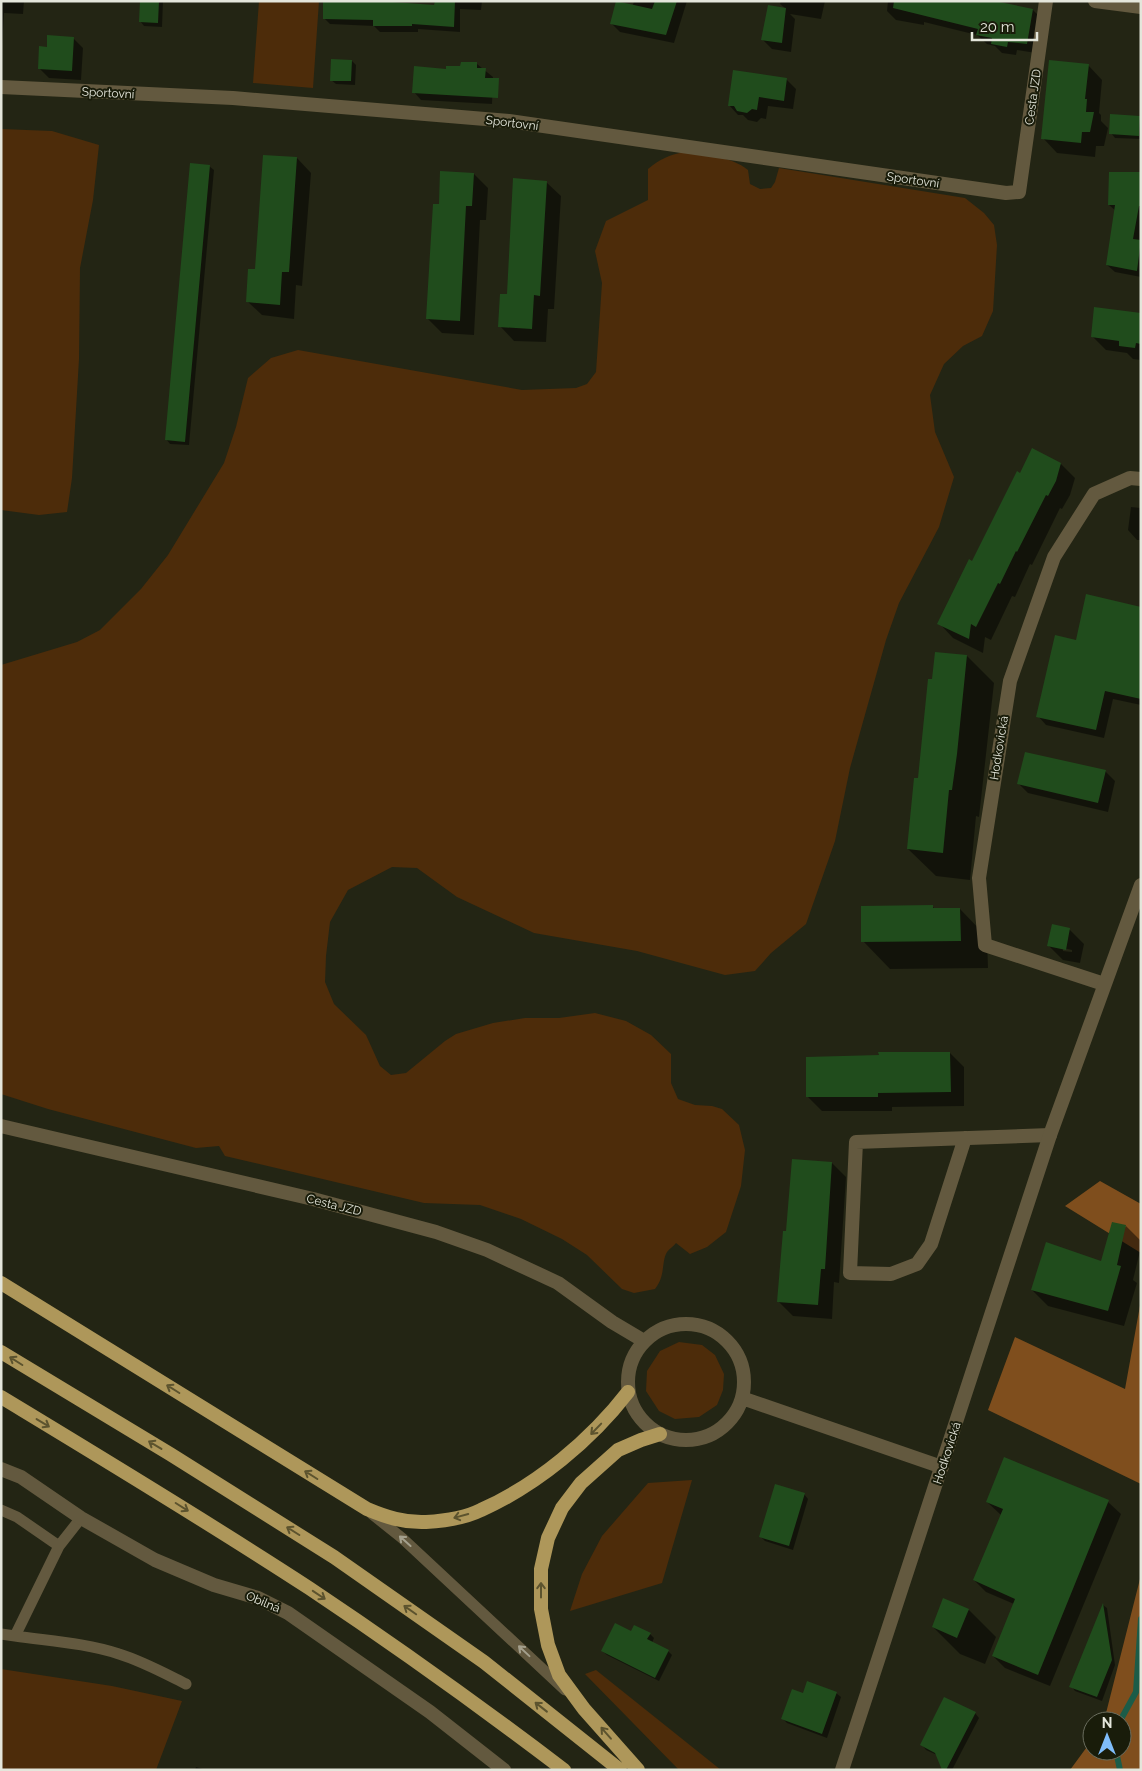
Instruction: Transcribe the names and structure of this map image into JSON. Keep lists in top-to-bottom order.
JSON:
{
  "streets": {
    "street": [
      "Sportovní",
      "Cesta JZD",
      "Hodkovická",
      "Obilná"
    ]
  },
  "crossings": [
    ["Sportovní", "Cesta JZD"]
  ],
  "scale_bar": "20 m",
  "north": "top"
}
